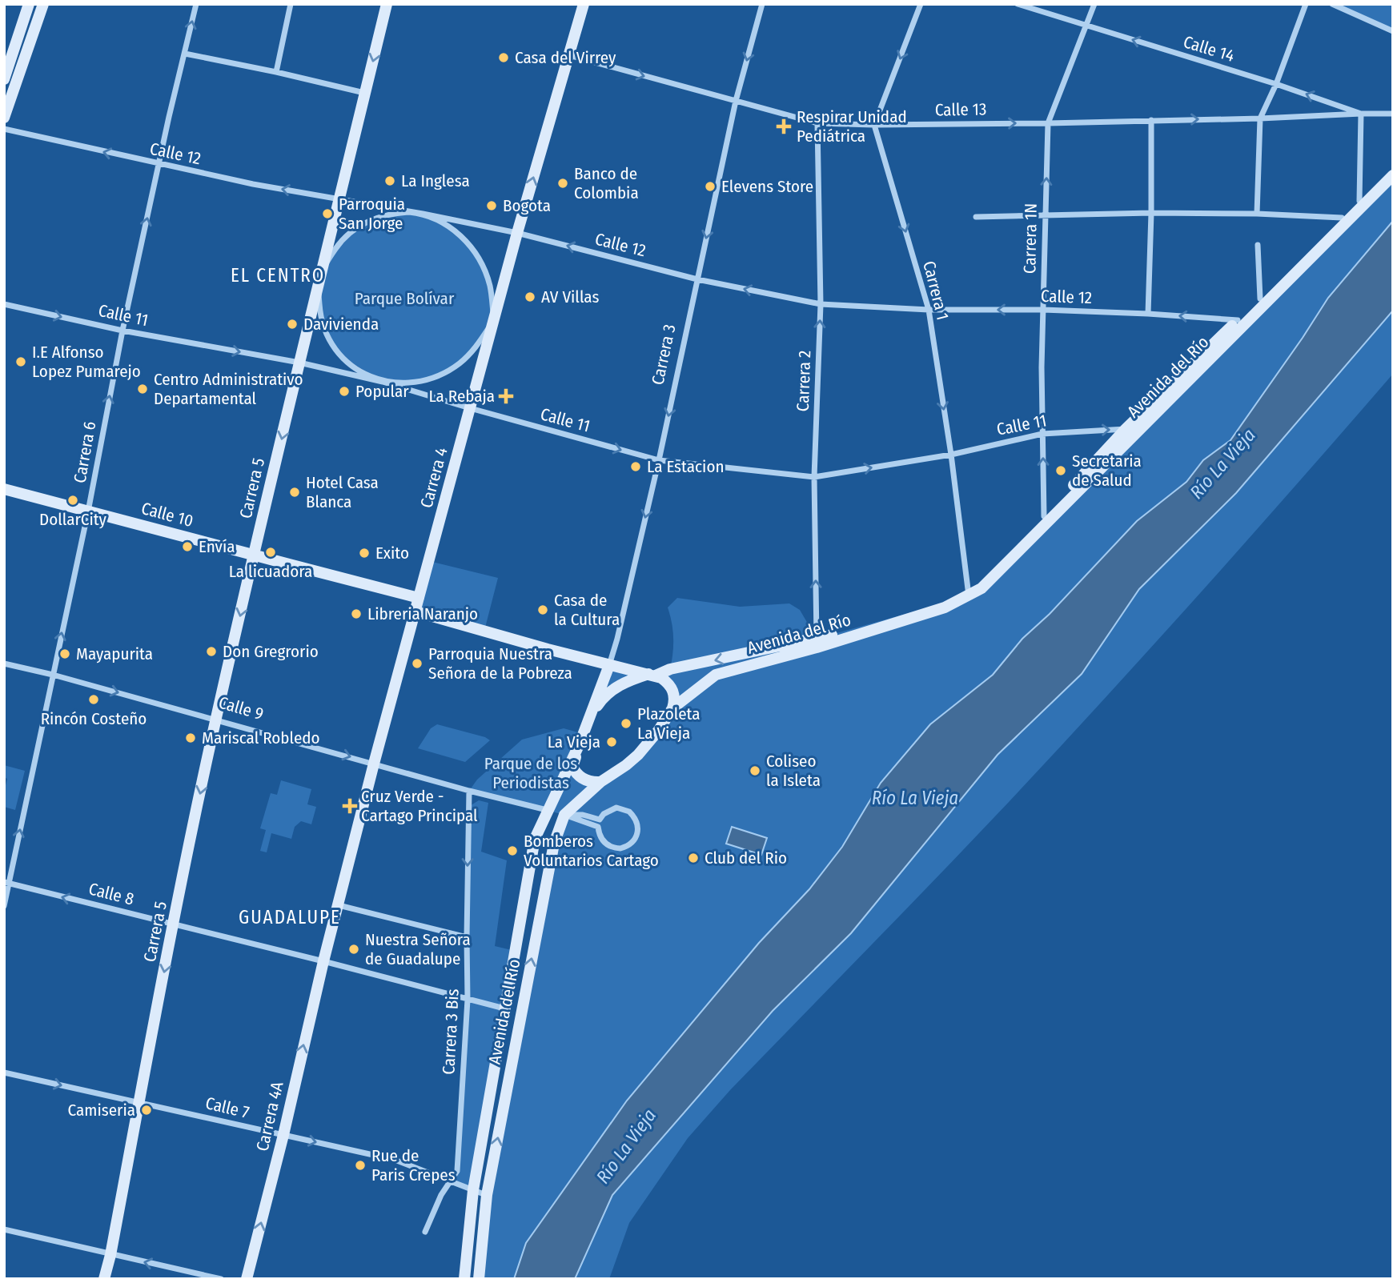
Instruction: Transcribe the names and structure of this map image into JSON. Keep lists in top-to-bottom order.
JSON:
{
  "streets": {
    "main road": [
      "Carrera 3",
      "Avenida del Río",
      "Carrera 4",
      "Carrera 5",
      "Calle 10",
      "Calle 9",
      "Carrera 4A"
    ],
    "street": [
      "Calle 14",
      "Calle 13",
      "Calle 12",
      "Carrera 1N",
      "Carrera 1",
      "Calle 11",
      "Carrera 2",
      "Carrera 6",
      "Calle 8",
      "Carrera 3 Bis",
      "Calle 7"
    ]
  },
  "crossings": [
    ["Calle 14", "Calle 13"],
    ["Calle 14", "Carrera 1N"],
    ["Calle 13", "Carrera 1N"],
    ["Calle 13", "Carrera 1"],
    ["Calle 13", "Carrera 3"],
    ["Calle 13", "Carrera 2"],
    ["Calle 13", "Carrera 4"],
    ["Calle 12", "Carrera 1N"],
    ["Calle 12", "Carrera 1"],
    ["Calle 12", "Calle 11"],
    ["Calle 12", "Carrera 3"],
    ["Calle 12", "Avenida del Río"],
    ["Calle 12", "Carrera 2"],
    ["Calle 12", "Carrera 6"],
    ["Calle 12", "Carrera 4"],
    ["Calle 12", "Carrera 5"],
    ["Carrera 1N", "Calle 11"],
    ["Carrera 1N", "Avenida del Río"],
    ["Carrera 1", "Calle 11"],
    ["Carrera 1", "Avenida del Río"],
    ["Calle 11", "Carrera 3"],
    ["Calle 11", "Avenida del Río"],
    ["Calle 11", "Carrera 2"],
    ["Calle 11", "Carrera 6"],
    ["Calle 11", "Carrera 4"],
    ["Calle 11", "Carrera 5"],
    ["Carrera 3", "Avenida del Río"],
    ["Avenida del Río", "Carrera 2"],
    ["Avenida del Río", "Calle 9"],
    ["Avenida del Río", "Calle 8"],
    ["Avenida del Río", "Calle 7"],
    ["Carrera 6", "Calle 10"],
    ["Carrera 6", "Calle 9"],
    ["Carrera 6", "Calle 8"],
    ["Carrera 4", "Carrera 5"],
    ["Carrera 4", "Calle 10"],
    ["Carrera 4", "Calle 9"],
    ["Carrera 4", "Calle 8"],
    ["Carrera 4", "Carrera 4A"],
    ["Carrera 5", "Calle 10"],
    ["Carrera 5", "Calle 9"],
    ["Carrera 5", "Calle 8"],
    ["Carrera 5", "Calle 7"],
    ["Calle 9", "Carrera 3 Bis"],
    ["Calle 8", "Carrera 3 Bis"],
    ["Calle 8", "Carrera 4A"],
    ["Carrera 3 Bis", "Calle 7"],
    ["Calle 7", "Carrera 4A"]
  ],
  "one_way": [
    "Calle 14",
    "Calle 13",
    "Calle 12",
    "Carrera 1",
    "Calle 11",
    "Carrera 3",
    "Carrera 2",
    "Carrera 6",
    "Carrera 5",
    "Calle 9",
    "Calle 7",
    "Carrera 4A"
  ],
  "districts": ["EL CENTRO", "GUADALUPE"],
  "water": ["Río La Vieja"],
  "parks": ["Parque Bolívar", "Parque de los Periodistas"],
  "places": {
    "other": [
      "Casa del Virrey",
      "La Inglesa",
      "Banco de Colombia",
      "Elevens Store",
      "Bogota",
      "Parroquia San Jorge",
      "AV Villas",
      "Davivienda",
      "I.E Alfonso Lopez Pumarejo",
      "Centro Administrativo Departamental",
      "Popular",
      "La Estacion",
      "Secretaria de Salud",
      "Hotel Casa Blanca",
      "DollarCity",
      "Envía",
      "La licuadora",
      "Exito",
      "Casa de la Cultura",
      "Libreria Naranjo",
      "Don Gregrorio",
      "Mayapurita",
      "Parroquia Nuestra Señora de la Pobreza",
      "Rincón Costeño",
      "Plazoleta La Vieja",
      "Mariscal Robledo",
      "La Vieja",
      "Coliseo la Isleta",
      "Bomberos Voluntarios Cartago",
      "Club del Rio",
      "Nuestra Señora de Guadalupe",
      "Camiseria",
      "Rue de Paris Crepes"
    ],
    "health": ["Respirar Unidad Pediátrica", "La Rebaja", "Cruz Verde - Cartago Principal"]
  }
}
